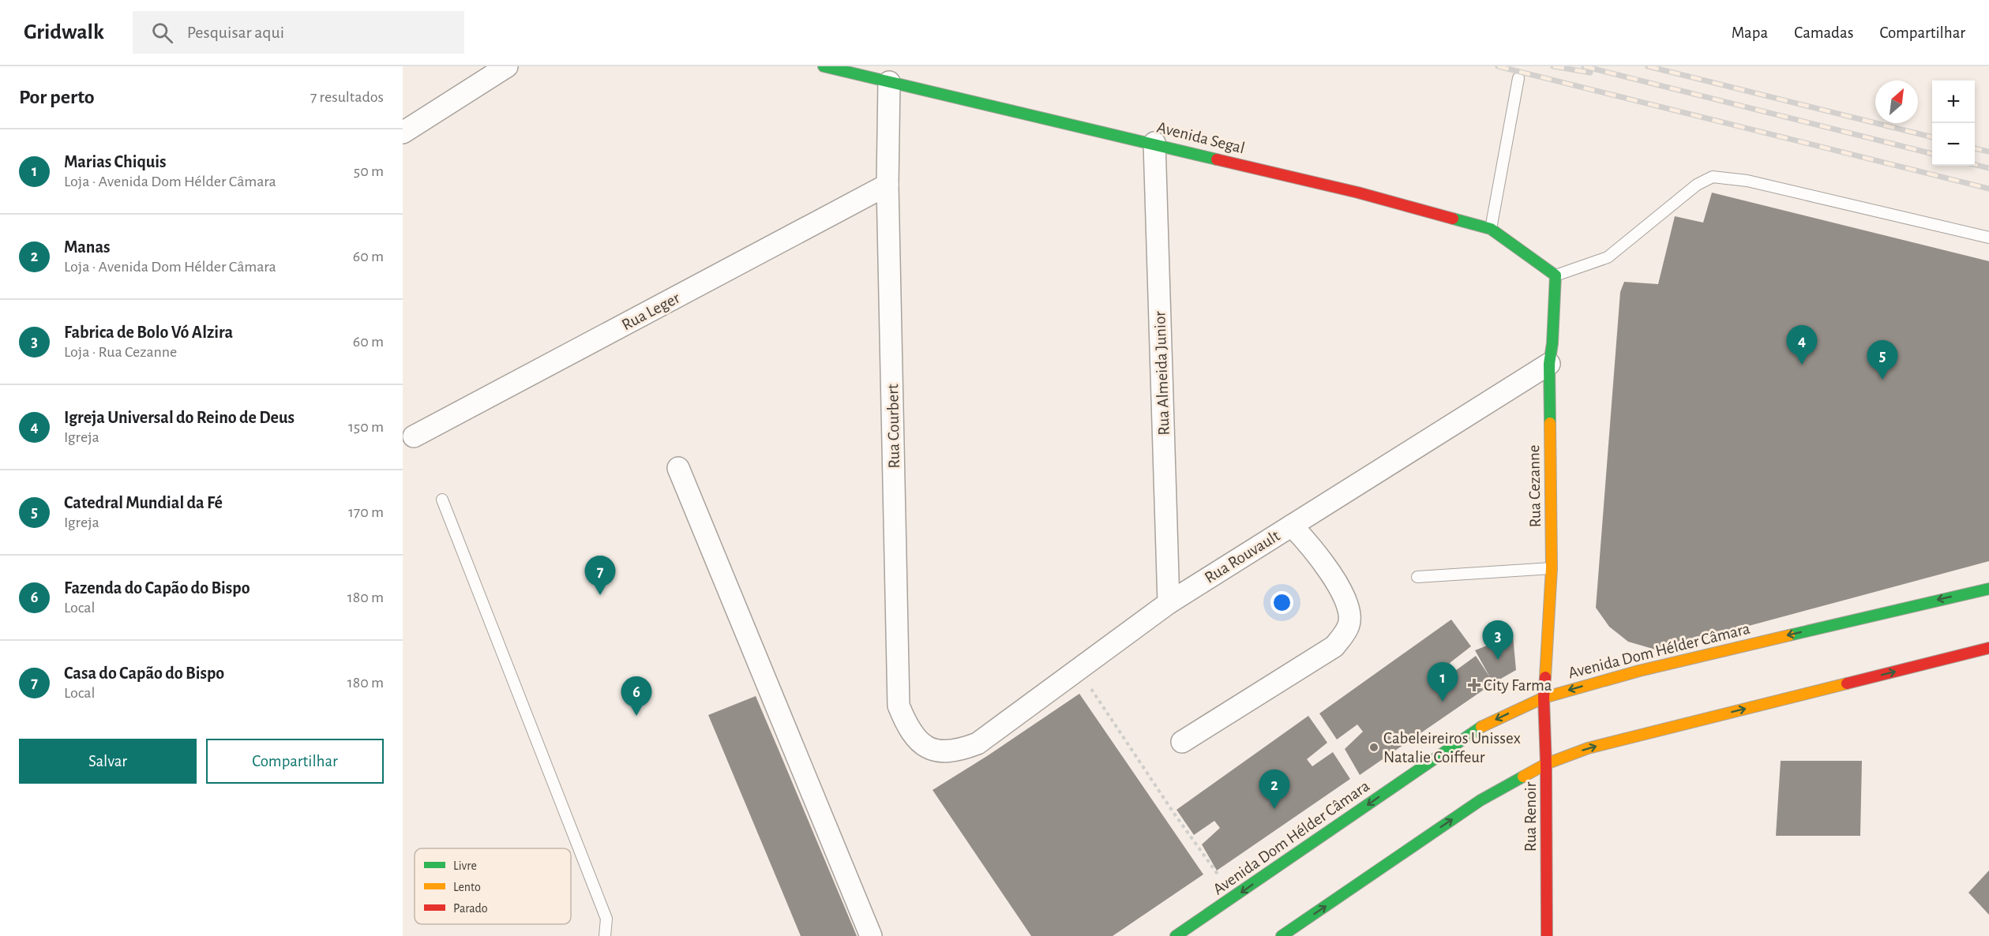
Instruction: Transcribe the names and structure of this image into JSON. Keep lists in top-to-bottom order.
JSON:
{
  "streets": {
    "main road": [
      "Avenida Segal",
      "Rua Cezanne",
      "Avenida Dom Hélder Câmara",
      "Rua Renoir"
    ],
    "street": [
      "Rua Leger",
      "Rua Almeida Junior",
      "Rua Courbert",
      "Rua Rouvault"
    ]
  },
  "crossings": [
    ["Avenida Segal", "Rua Almeida Junior"],
    ["Avenida Segal", "Rua Courbert"],
    ["Avenida Segal", "Rua Cezanne"],
    ["Rua Leger", "Rua Courbert"],
    ["Rua Almeida Junior", "Rua Rouvault"],
    ["Rua Courbert", "Rua Rouvault"],
    ["Rua Cezanne", "Rua Rouvault"],
    ["Rua Cezanne", "Avenida Dom Hélder Câmara"],
    ["Rua Cezanne", "Rua Renoir"],
    ["Avenida Dom Hélder Câmara", "Rua Renoir"]
  ],
  "places": {
    "health": ["City Farma"],
    "other": ["Cabeleireiros Unissex Natalie Coiffeur"]
  },
  "legend": ["Livre", "Lento", "Parado"],
  "north": "top right",
  "page": {
    "header": "Gridwalk",
    "search": "Pesquisar aqui",
    "nav": ["Mapa", "Camadas", "Compartilhar"],
    "heading": ["Por perto", "7 resultados"],
    "map_buttons": ["+", "−"],
    "list": [
      {
        "mark": "1",
        "name": "Marias Chiquis",
        "note": "Loja · Avenida Dom Hélder Câmara",
        "value": "50 m"
      },
      {
        "mark": "2",
        "name": "Manas",
        "note": "Loja · Avenida Dom Hélder Câmara",
        "value": "60 m"
      },
      {
        "mark": "3",
        "name": "Fabrica de Bolo Vó Alzira",
        "note": "Loja · Rua Cezanne",
        "value": "60 m"
      },
      {
        "mark": "4",
        "name": "Igreja Universal do Reino de Deus",
        "note": "Igreja",
        "value": "150 m"
      },
      {
        "mark": "5",
        "name": "Catedral Mundial da Fé",
        "note": "Igreja",
        "value": "170 m"
      },
      {
        "mark": "6",
        "name": "Fazenda do Capão do Bispo",
        "note": "Local",
        "value": "180 m"
      },
      {
        "mark": "7",
        "name": "Casa do Capão do Bispo",
        "note": "Local",
        "value": "180 m"
      }
    ],
    "pins": [
      "4",
      "5",
      "7",
      "3",
      "1",
      "6",
      "2"
    ],
    "buttons": ["Salvar", "Compartilhar"]
  }
}
